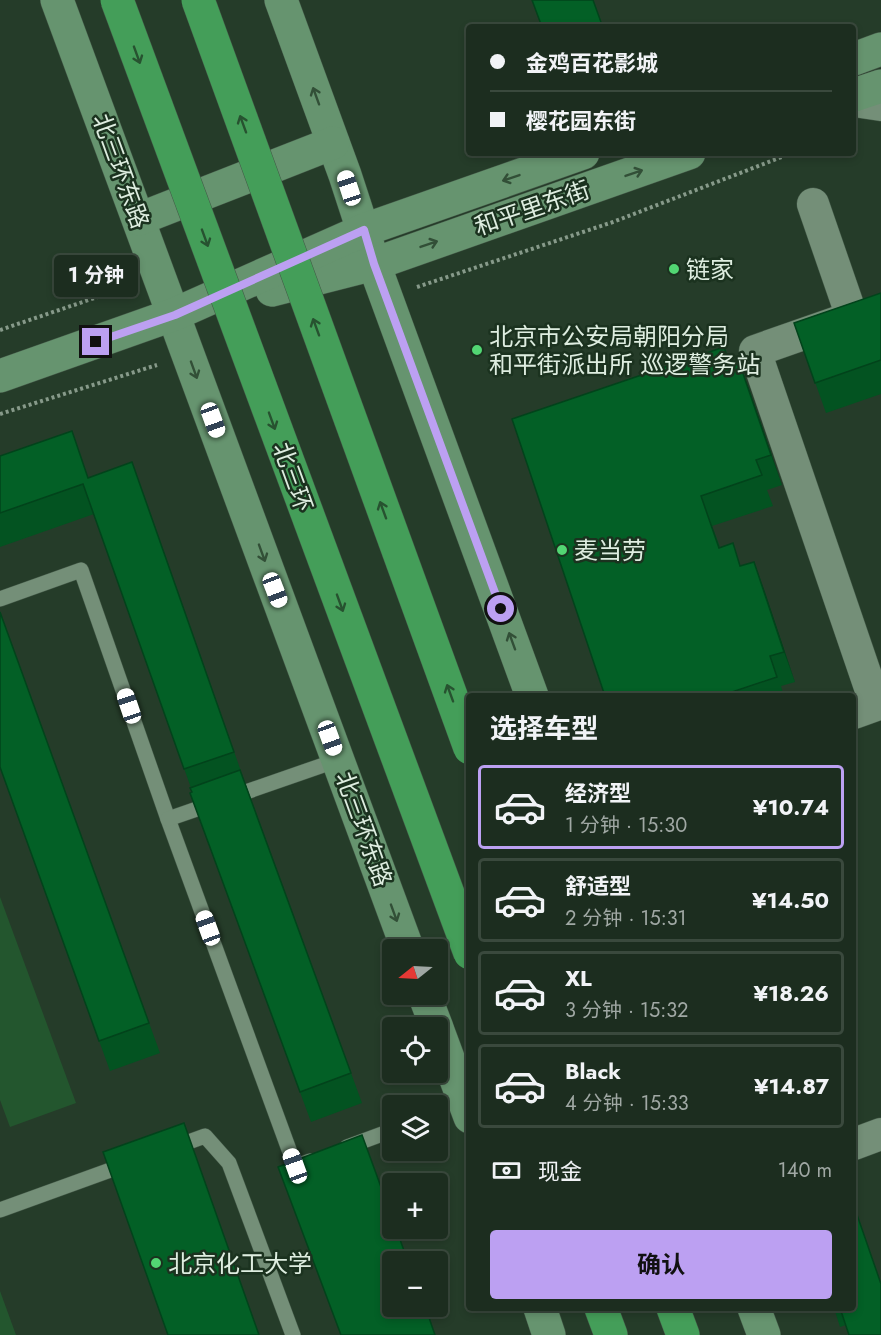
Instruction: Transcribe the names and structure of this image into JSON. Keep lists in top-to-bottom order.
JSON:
{
  "streets": {
    "highway": ["北三环"],
    "street": ["北三环东路", "和平里东街"]
  },
  "crossings": [
    ["北三环东路", "和平里东街"]
  ],
  "places": [
    "链家",
    "北京市公安局朝阳分局 和平街派出所 巡逻警务站",
    "麦当劳",
    "北京化工大学"
  ],
  "north": "left",
  "page": {
    "banner": ["金鸡百花影城", "樱花园东街"],
    "bubble": "1 分钟",
    "heading": "选择车型",
    "list": [
      {
        "name": "经济型",
        "note": "1 分钟 · 15:30",
        "value": "¥10.74"
      },
      {
        "name": "舒适型",
        "note": "2 分钟 · 15:31",
        "value": "¥14.50"
      },
      {
        "name": "XL",
        "note": "3 分钟 · 15:32",
        "value": "¥18.26"
      },
      {
        "name": "Black",
        "note": "4 分钟 · 15:33",
        "value": "¥14.87"
      }
    ],
    "map_buttons": ["+", "−"],
    "pay": ["现金", "140 m"],
    "buttons": "确认"
  }
}
